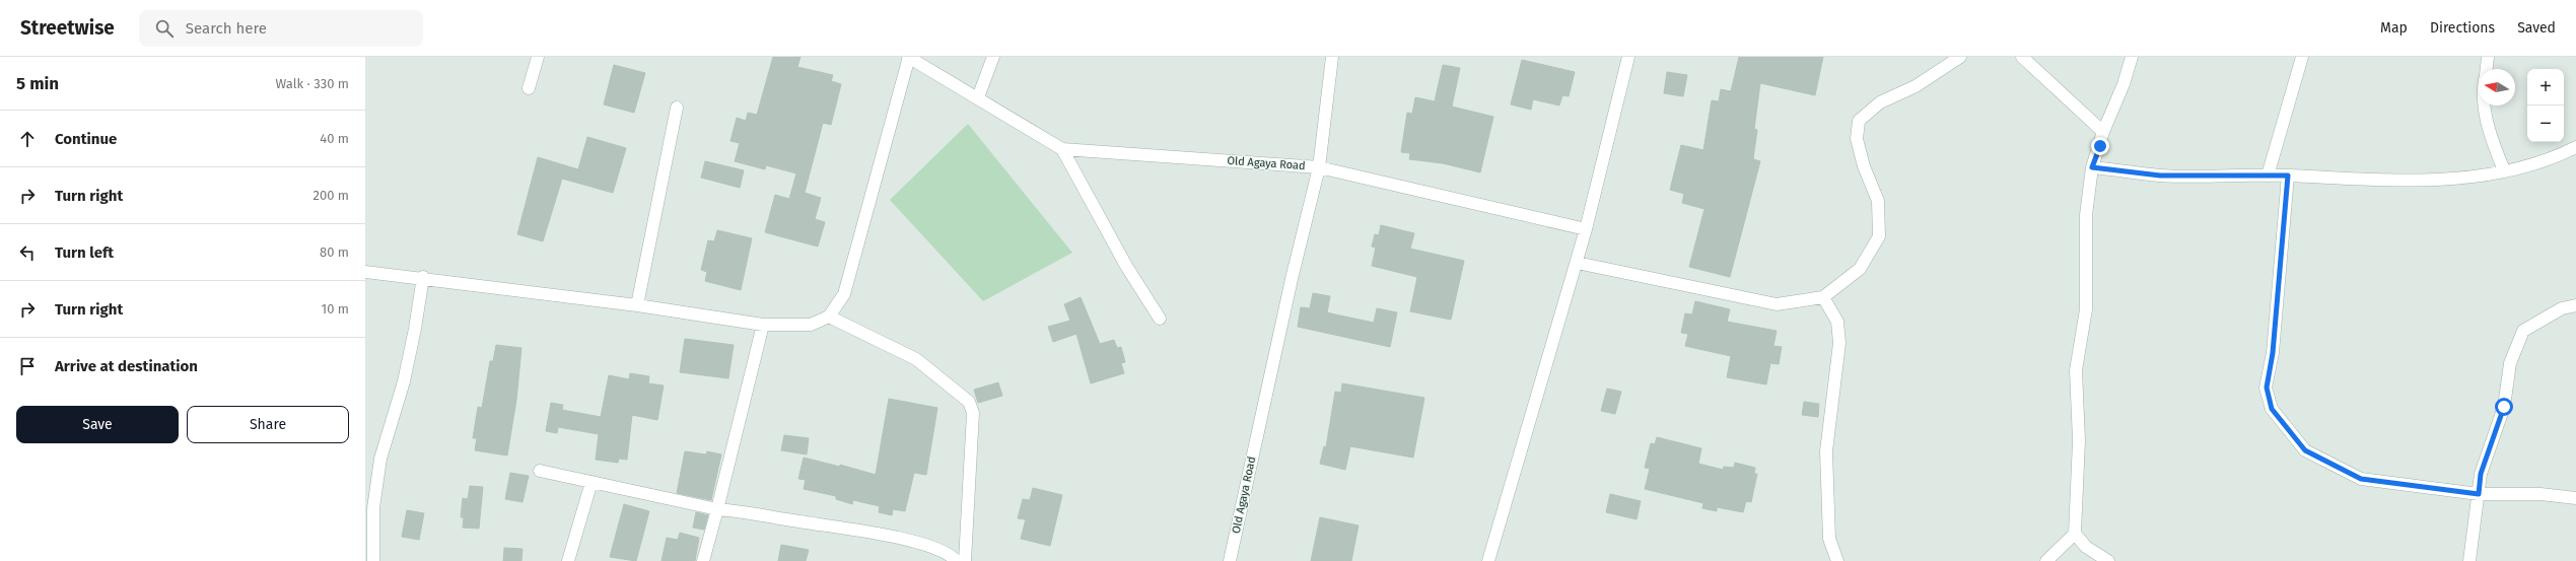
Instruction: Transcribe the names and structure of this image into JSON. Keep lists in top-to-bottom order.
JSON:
{
  "streets": {
    "street": ["Old Agaya Road"]
  },
  "north": "left",
  "page": {
    "header": "Streetwise",
    "search": "Search here",
    "nav": ["Map", "Directions", "Saved"],
    "heading": ["5 min", "Walk · 330 m"],
    "map_buttons": ["+", "−"],
    "list": [
      ["Continue", "40 m"],
      ["Turn right", "200 m"],
      ["Turn left", "80 m"],
      ["Turn right", "10 m"],
      "Arrive at destination"
    ],
    "buttons": ["Save", "Share"]
  }
}
